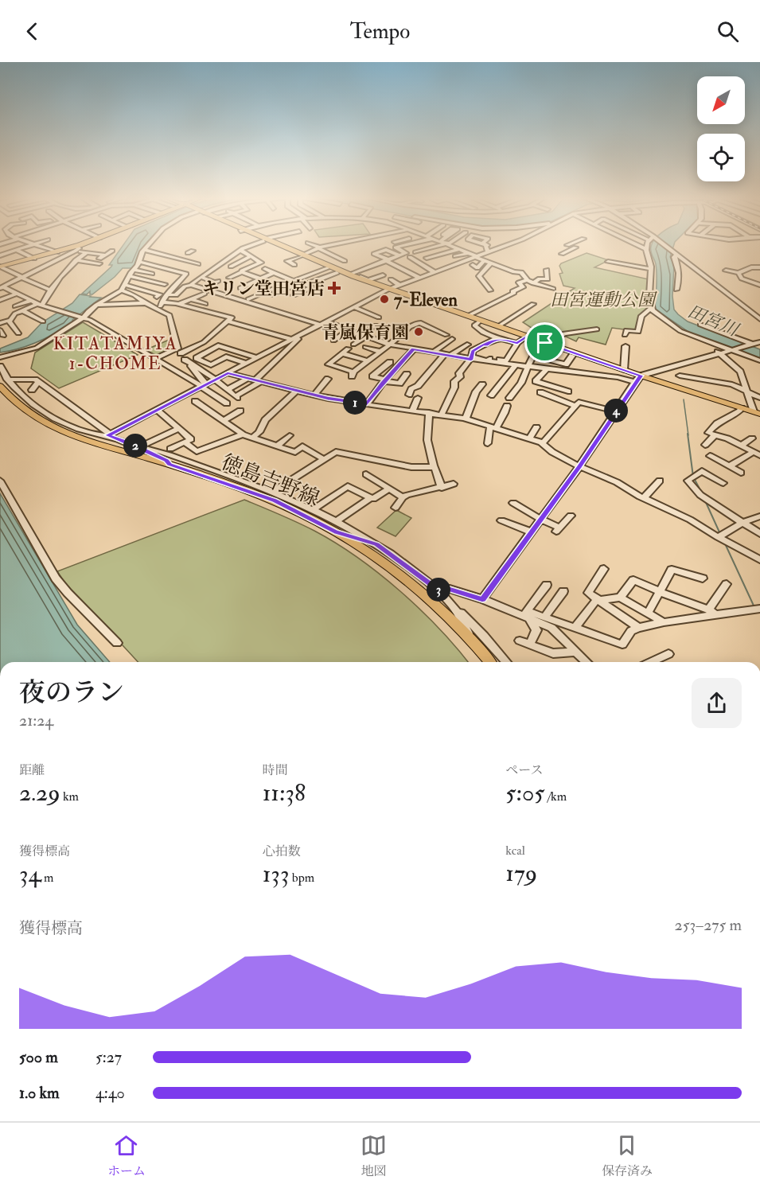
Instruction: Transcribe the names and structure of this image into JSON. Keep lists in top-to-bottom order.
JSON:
{
  "streets": {
    "main road": ["徳島吉野線"]
  },
  "districts": ["KITATAMIYA 1-CHOME"],
  "water": ["田宮川"],
  "parks": ["田宮運動公園"],
  "places": {
    "health": ["キリン堂田宮店"],
    "other": ["7-Eleven", "青嵐保育園"]
  },
  "north": "bottom left",
  "page": {
    "header": "Tempo",
    "pins": [
      "1",
      "4",
      "2",
      "3"
    ],
    "heading": ["夜のラン", "21:24"],
    "stats": [
      ["距離", "2.29 km"],
      ["時間", "11:38"],
      ["ペース", "5:05 /km"],
      ["獲得標高", "34 m"],
      ["心拍数", "133 bpm"],
      ["kcal", "179"]
    ],
    "chart": ["獲得標高", "253–275 m"],
    "list": [
      {
        "name": "500 m",
        "note": "5:27"
      },
      {
        "name": "1.0 km",
        "note": "4:40"
      }
    ],
    "tabs": ["ホーム", "地図", "保存済み"]
  }
}
